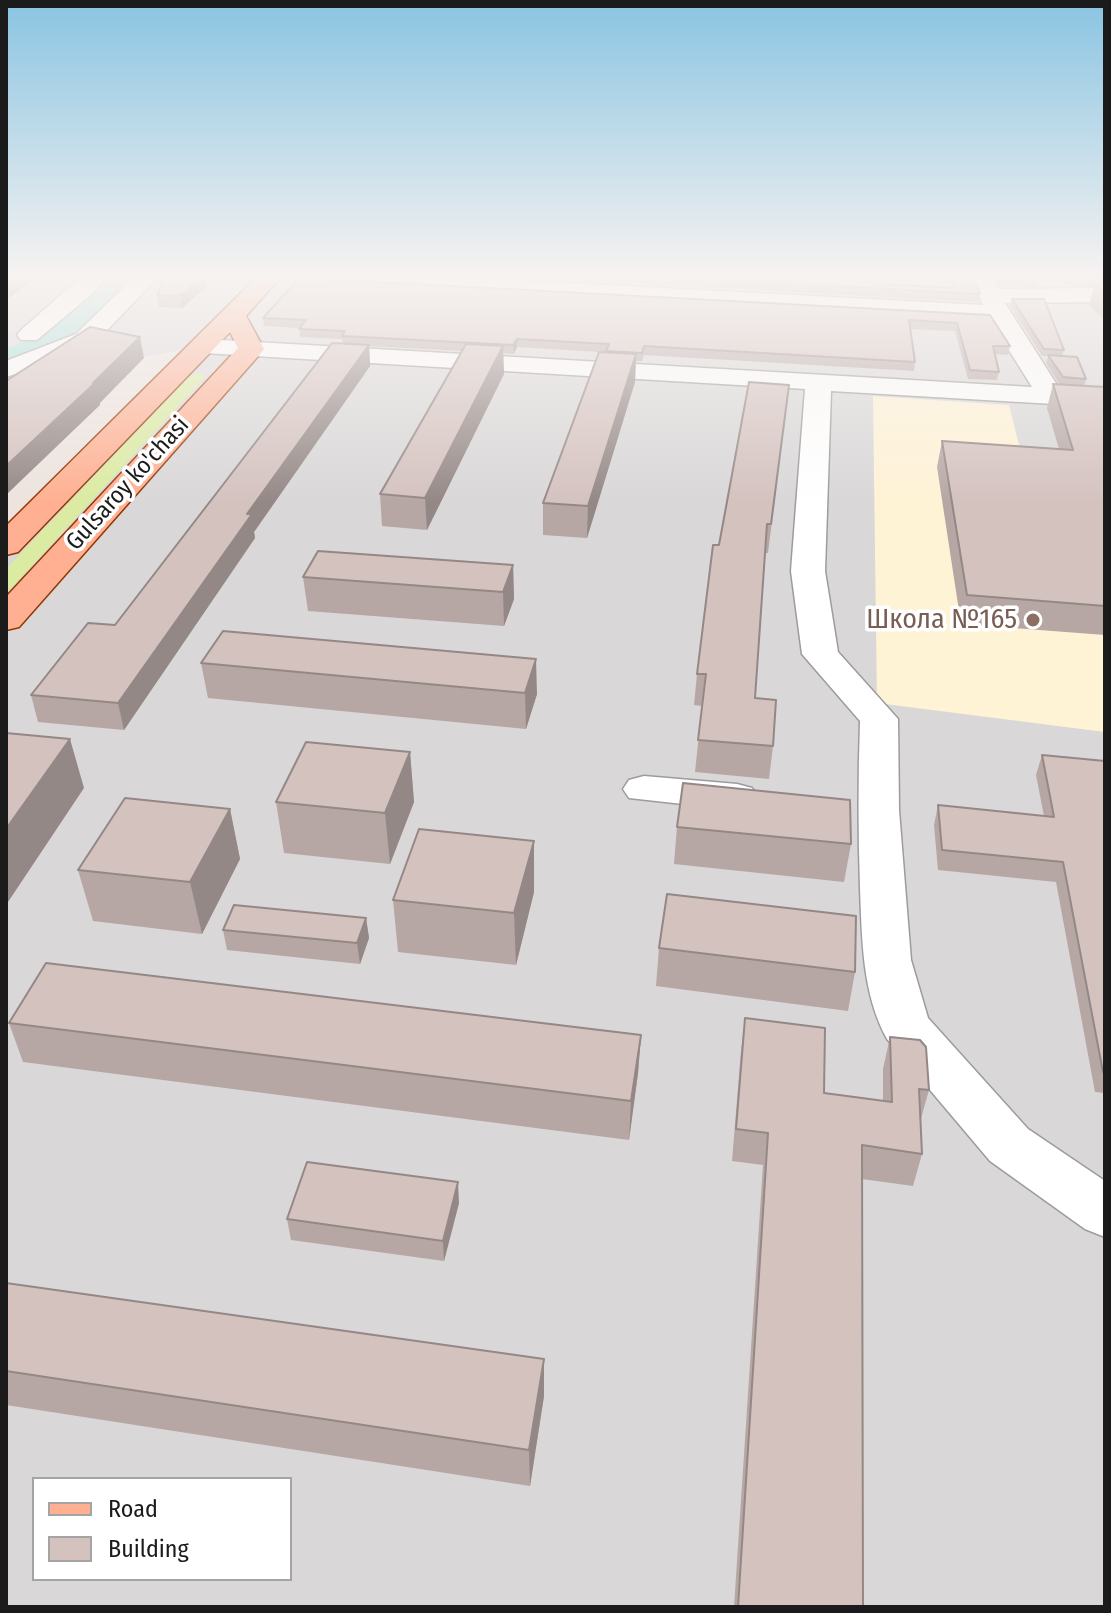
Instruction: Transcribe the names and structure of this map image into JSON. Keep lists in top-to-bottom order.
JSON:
{
  "streets": {
    "main road": ["Gulsaroy ko'chasi"]
  },
  "places": ["Школа №165"],
  "legend": ["Road", "Building"]
}
